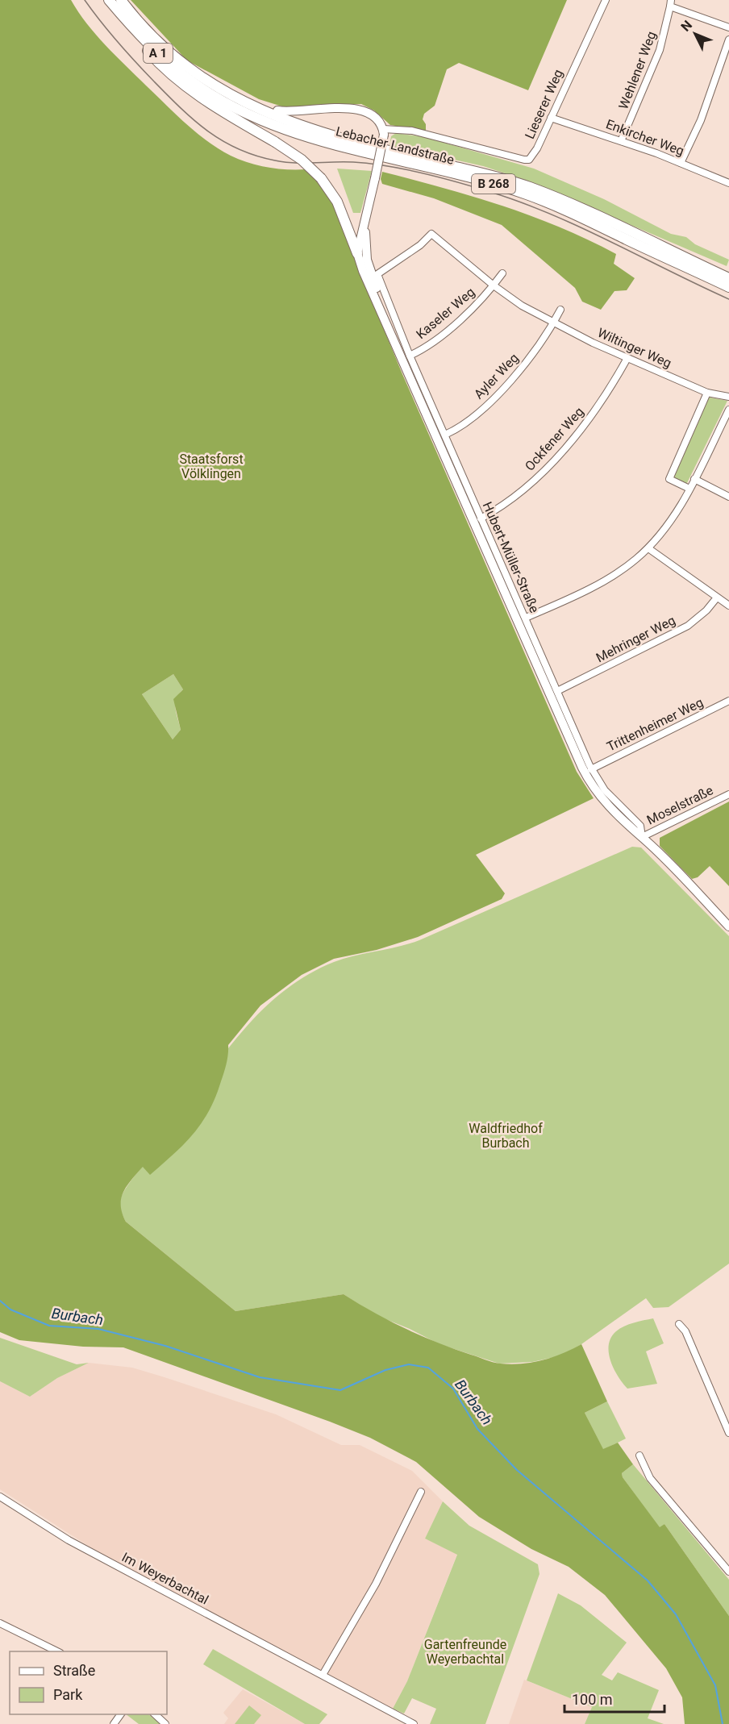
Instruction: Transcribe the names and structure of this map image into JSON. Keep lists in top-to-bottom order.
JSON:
{
  "streets": {
    "highway": ["A 1", "Lebacher Landstraße", "B 268"],
    "main road": ["Hubert-Müller-Straße"],
    "street": [
      "Wehlener Weg",
      "Lieserer Weg",
      "Enkircher Weg",
      "Kaseler Weg",
      "Wiltinger Weg",
      "Ayler Weg",
      "Ockfener Weg",
      "Mehringer Weg",
      "Trittenheimer Weg",
      "Moselstraße",
      "Im Weyerbachtal"
    ]
  },
  "crossings": [
    ["A 1", "Lebacher Landstraße"],
    ["Wehlener Weg", "Enkircher Weg"],
    ["Lieserer Weg", "Enkircher Weg"],
    ["Lieserer Weg", "Hubert-Müller-Straße"],
    ["Kaseler Weg", "Wiltinger Weg"],
    ["Kaseler Weg", "Hubert-Müller-Straße"],
    ["Wiltinger Weg", "Ayler Weg"],
    ["Wiltinger Weg", "Ockfener Weg"],
    ["Wiltinger Weg", "Hubert-Müller-Straße"],
    ["Ayler Weg", "Hubert-Müller-Straße"],
    ["Ockfener Weg", "Hubert-Müller-Straße"],
    ["Hubert-Müller-Straße", "Mehringer Weg"],
    ["Hubert-Müller-Straße", "Trittenheimer Weg"],
    ["Hubert-Müller-Straße", "Moselstraße"]
  ],
  "water": ["Burbach"],
  "parks": ["Staatsforst Völklingen", "Waldfriedhof Burbach", "Gartenfreunde Weyerbachtal"],
  "legend": ["Straße", "Park"],
  "scale_bar": "100 m",
  "north": "top left"
}
